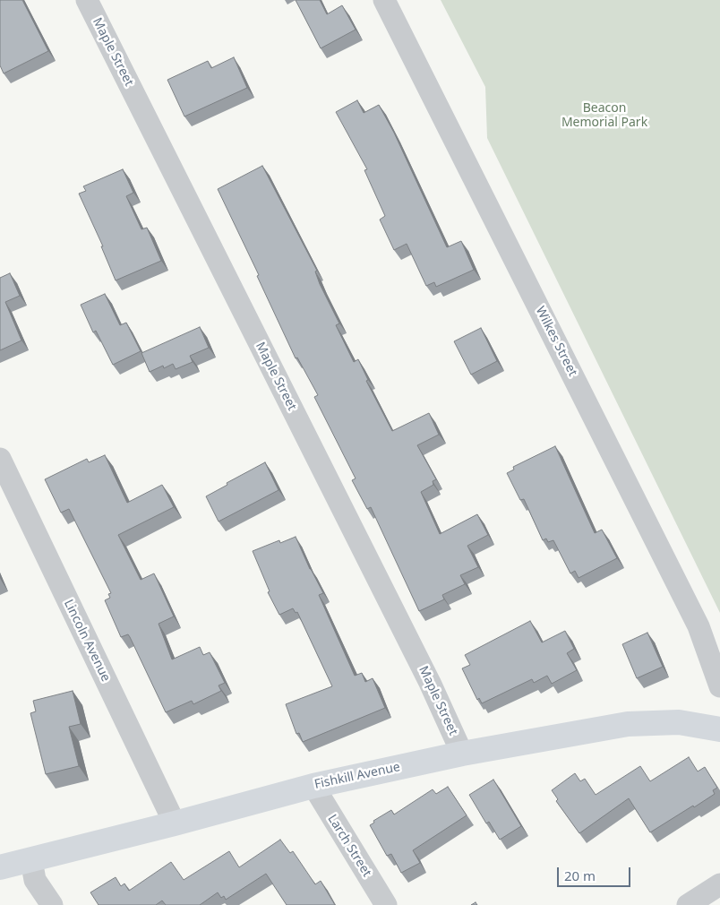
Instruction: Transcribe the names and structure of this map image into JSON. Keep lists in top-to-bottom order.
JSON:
{
  "streets": {
    "main road": ["Fishkill Avenue"],
    "street": [
      "Maple Street",
      "Wilkes Street",
      "Lincoln Avenue",
      "Larch Street"
    ]
  },
  "crossings": [
    ["Maple Street", "Fishkill Avenue"],
    ["Lincoln Avenue", "Fishkill Avenue"],
    ["Fishkill Avenue", "Larch Street"]
  ],
  "parks": ["Beacon Memorial Park"],
  "scale_bar": "20 m"
}
